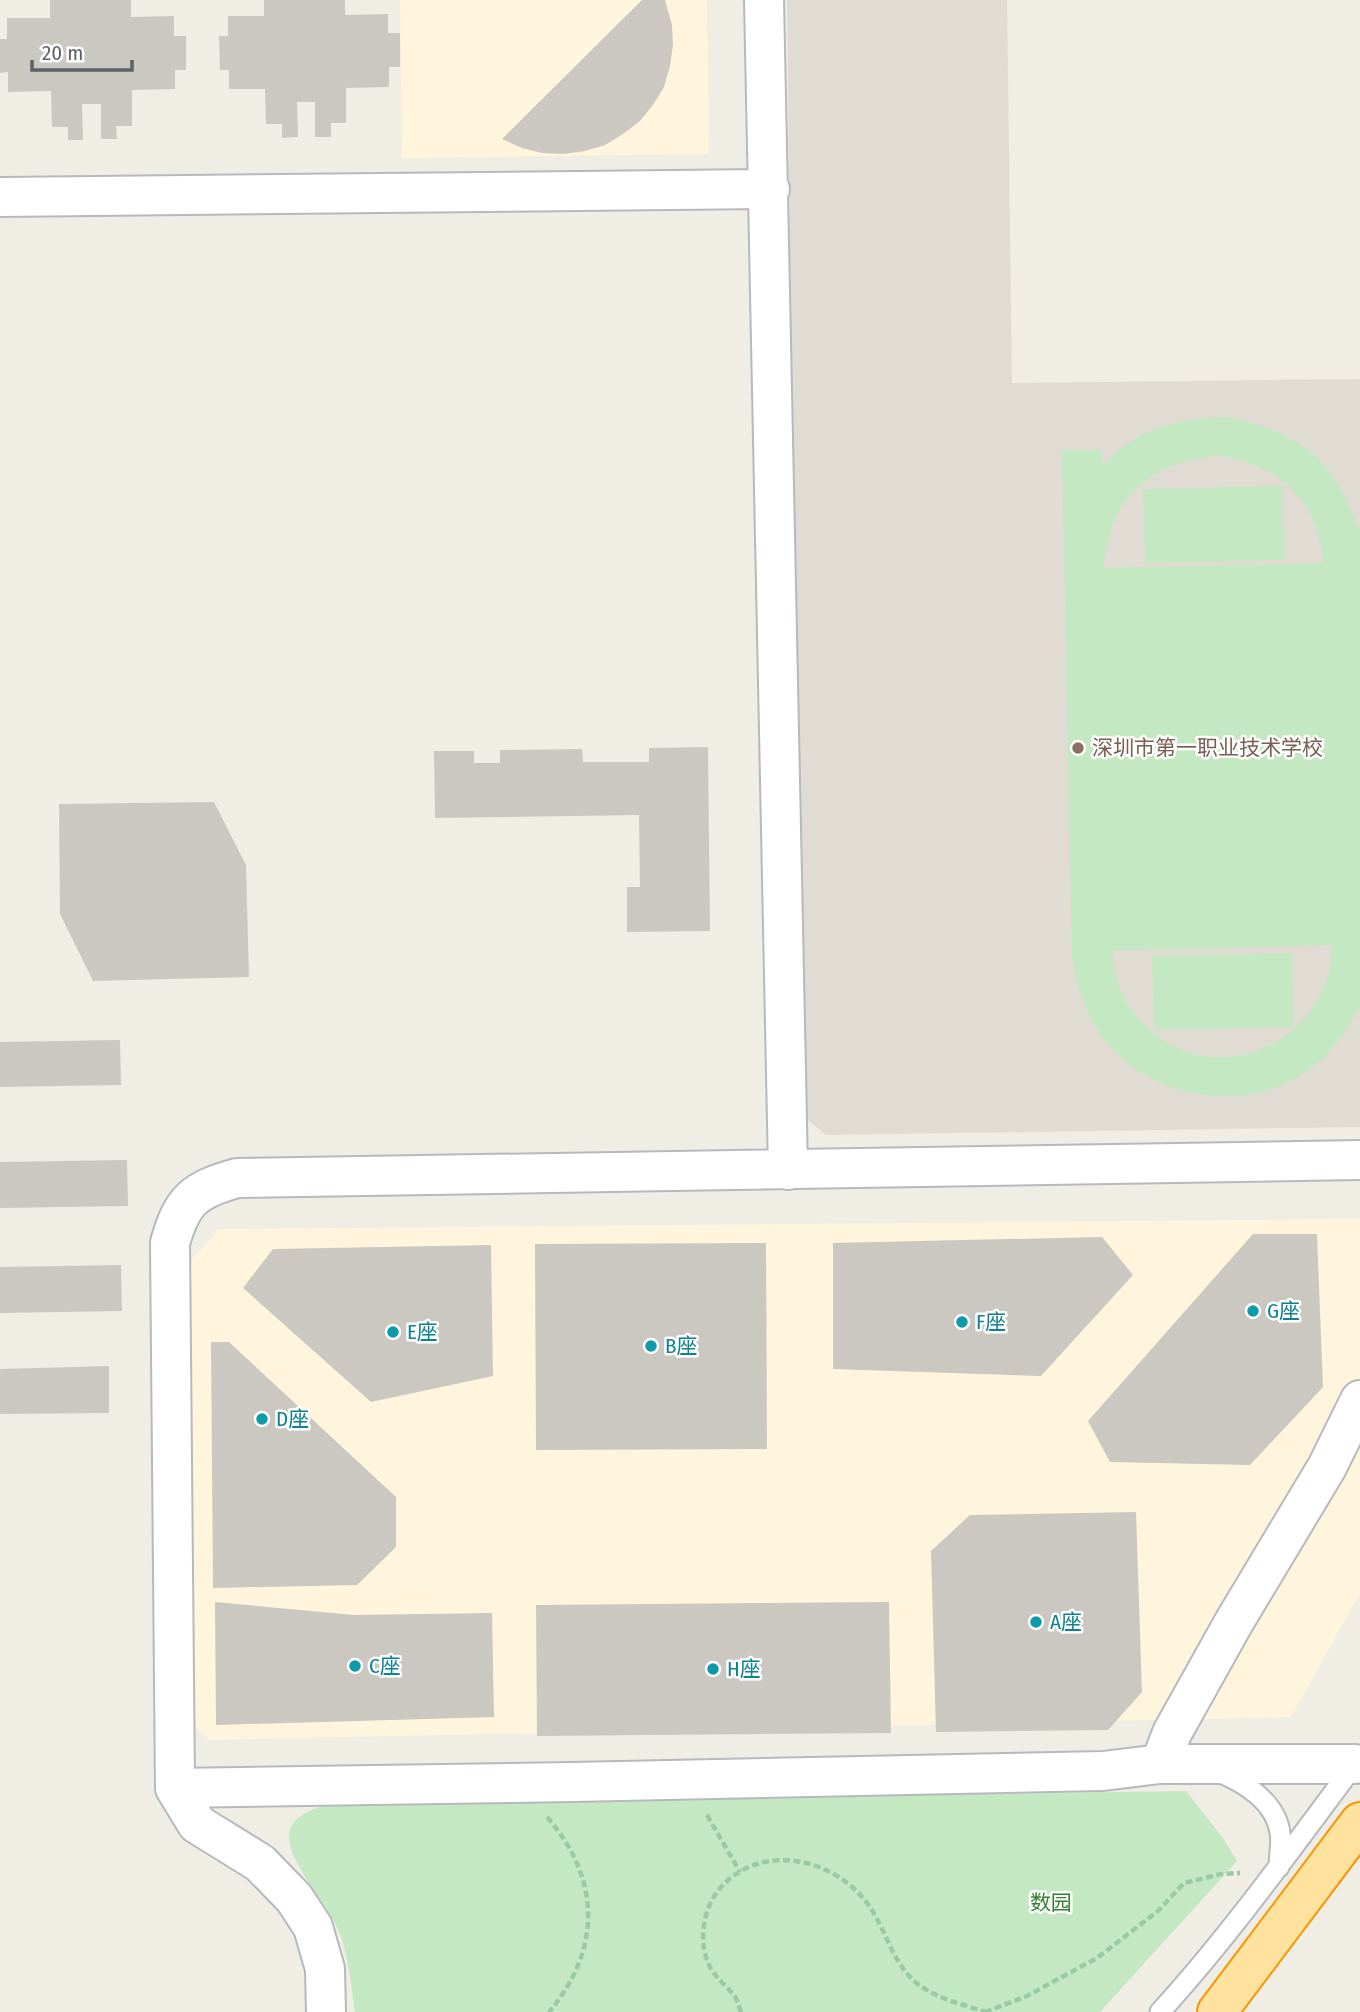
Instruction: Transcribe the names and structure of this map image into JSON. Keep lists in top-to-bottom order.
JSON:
{
  "parks": ["数园"],
  "places": [
    "深圳市第一职业技术学校",
    "G座",
    "F座",
    "E座",
    "B座",
    "D座",
    "A座",
    "C座",
    "H座"
  ],
  "scale_bar": "20 m"
}
